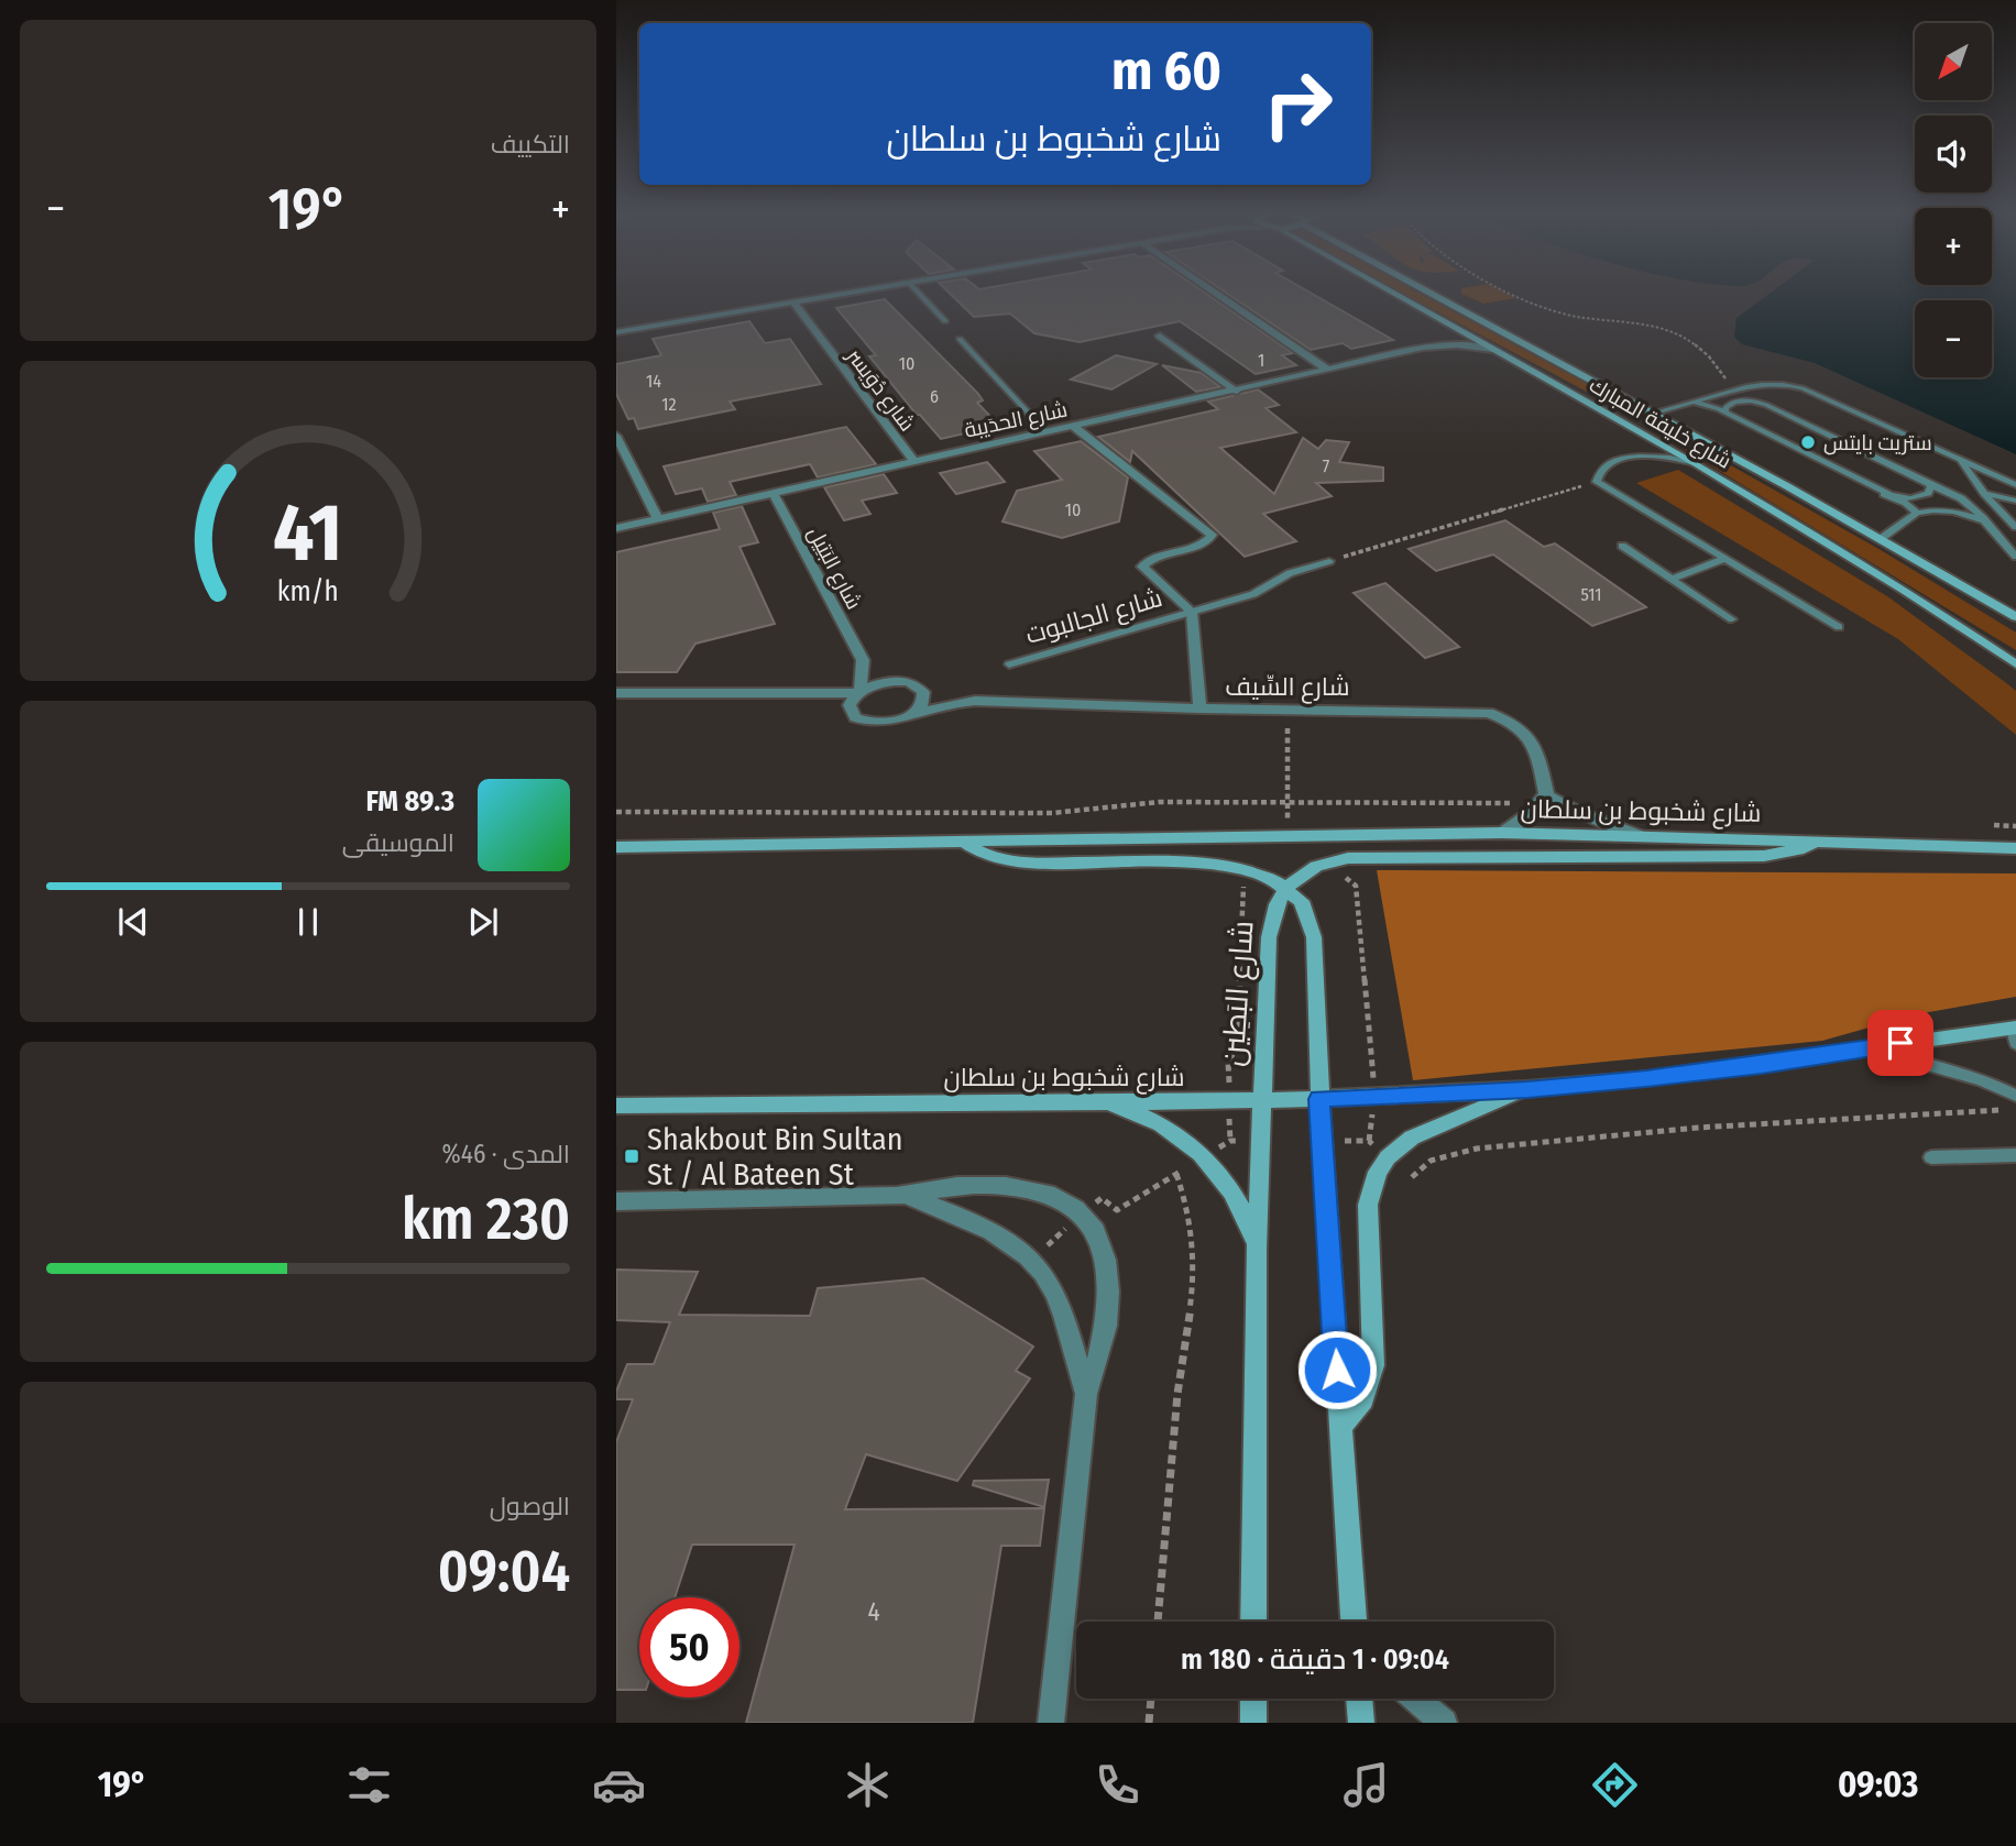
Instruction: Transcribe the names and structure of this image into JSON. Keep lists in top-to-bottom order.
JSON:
{
  "streets": {
    "main road": ["شارع خليفة المبارك", "شارع شخبوط بن سلطان", "شارع البَطِين"],
    "street": [
      "شارع دُوَيسر",
      "شارع الحدَيبة",
      "شارع البَتِيل",
      "شارع الجالبوت",
      "شارع السِّيف"
    ]
  },
  "crossings": [
    ["شارع دُوَيسر", "شارع الحدَيبة"],
    ["شارع الحدَيبة", "شارع خليفة المبارك"],
    ["شارع الحدَيبة", "شارع البَتِيل"],
    ["شارع الحدَيبة", "شارع الجالبوت"],
    ["شارع البَتِيل", "شارع السِّيف"],
    ["شارع الجالبوت", "شارع السِّيف"],
    ["شارع شخبوط بن سلطان", "شارع البَطِين"]
  ],
  "places": {
    "other": ["ستريت بايتس"],
    "transit": ["Shakbout Bin Sultan St / Al Bateen St"]
  },
  "house_numbers": [
    "1",
    "10",
    "14",
    "6",
    "12",
    "7",
    "10",
    "511",
    "4"
  ],
  "north": "bottom left",
  "page": {
    "tile": [
      "التكييف",
      ["المدى · 46%", "230 km"],
      ["الوصول", "09:04"]
    ],
    "map_buttons": ["+", "−"],
    "turn": ["60 m", "شارع شخبوط بن سلطان"],
    "heat": ["−", "19°", "+"],
    "song": ["89.3 FM", "الموسيقى"],
    "limit": "50",
    "trip": "09:04 · 1 دقيقة · 180 m",
    "tabs": ["09:03", "19°"],
    "gauge": ["41", "km/h"]
  }
}
